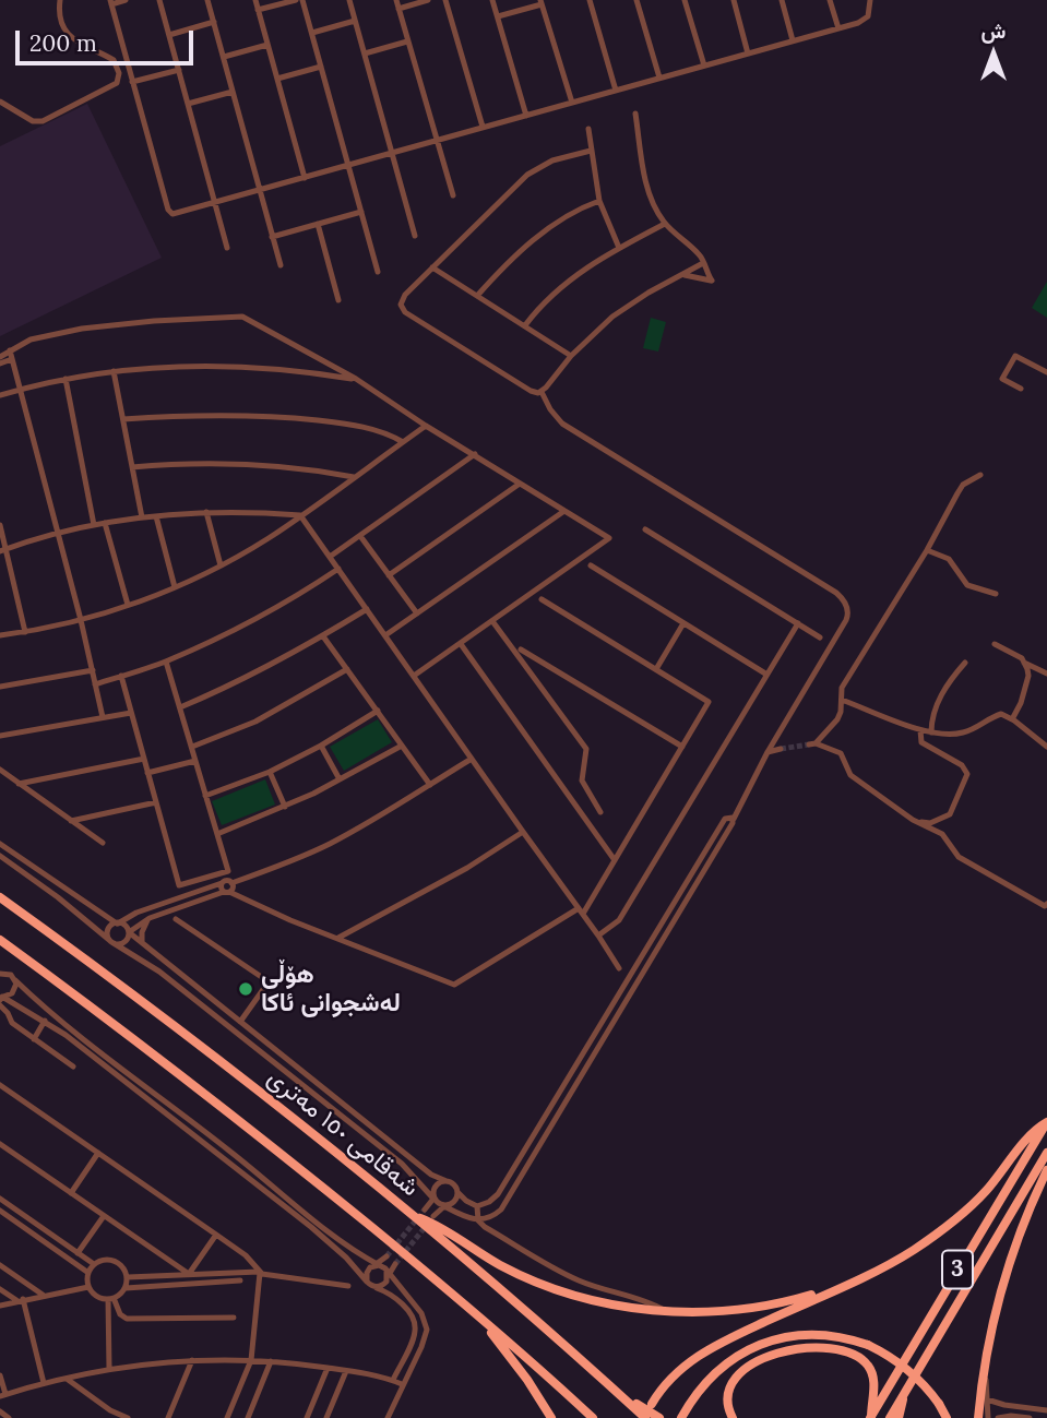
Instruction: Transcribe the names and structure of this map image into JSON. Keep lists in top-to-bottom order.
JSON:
{
  "streets": {
    "highway": ["شەقامی ١٥٠ مەتری", "3"]
  },
  "places": ["هۆڵی لەشجوانی ئاکا"],
  "scale_bar": "200 m",
  "north": "top"
}
